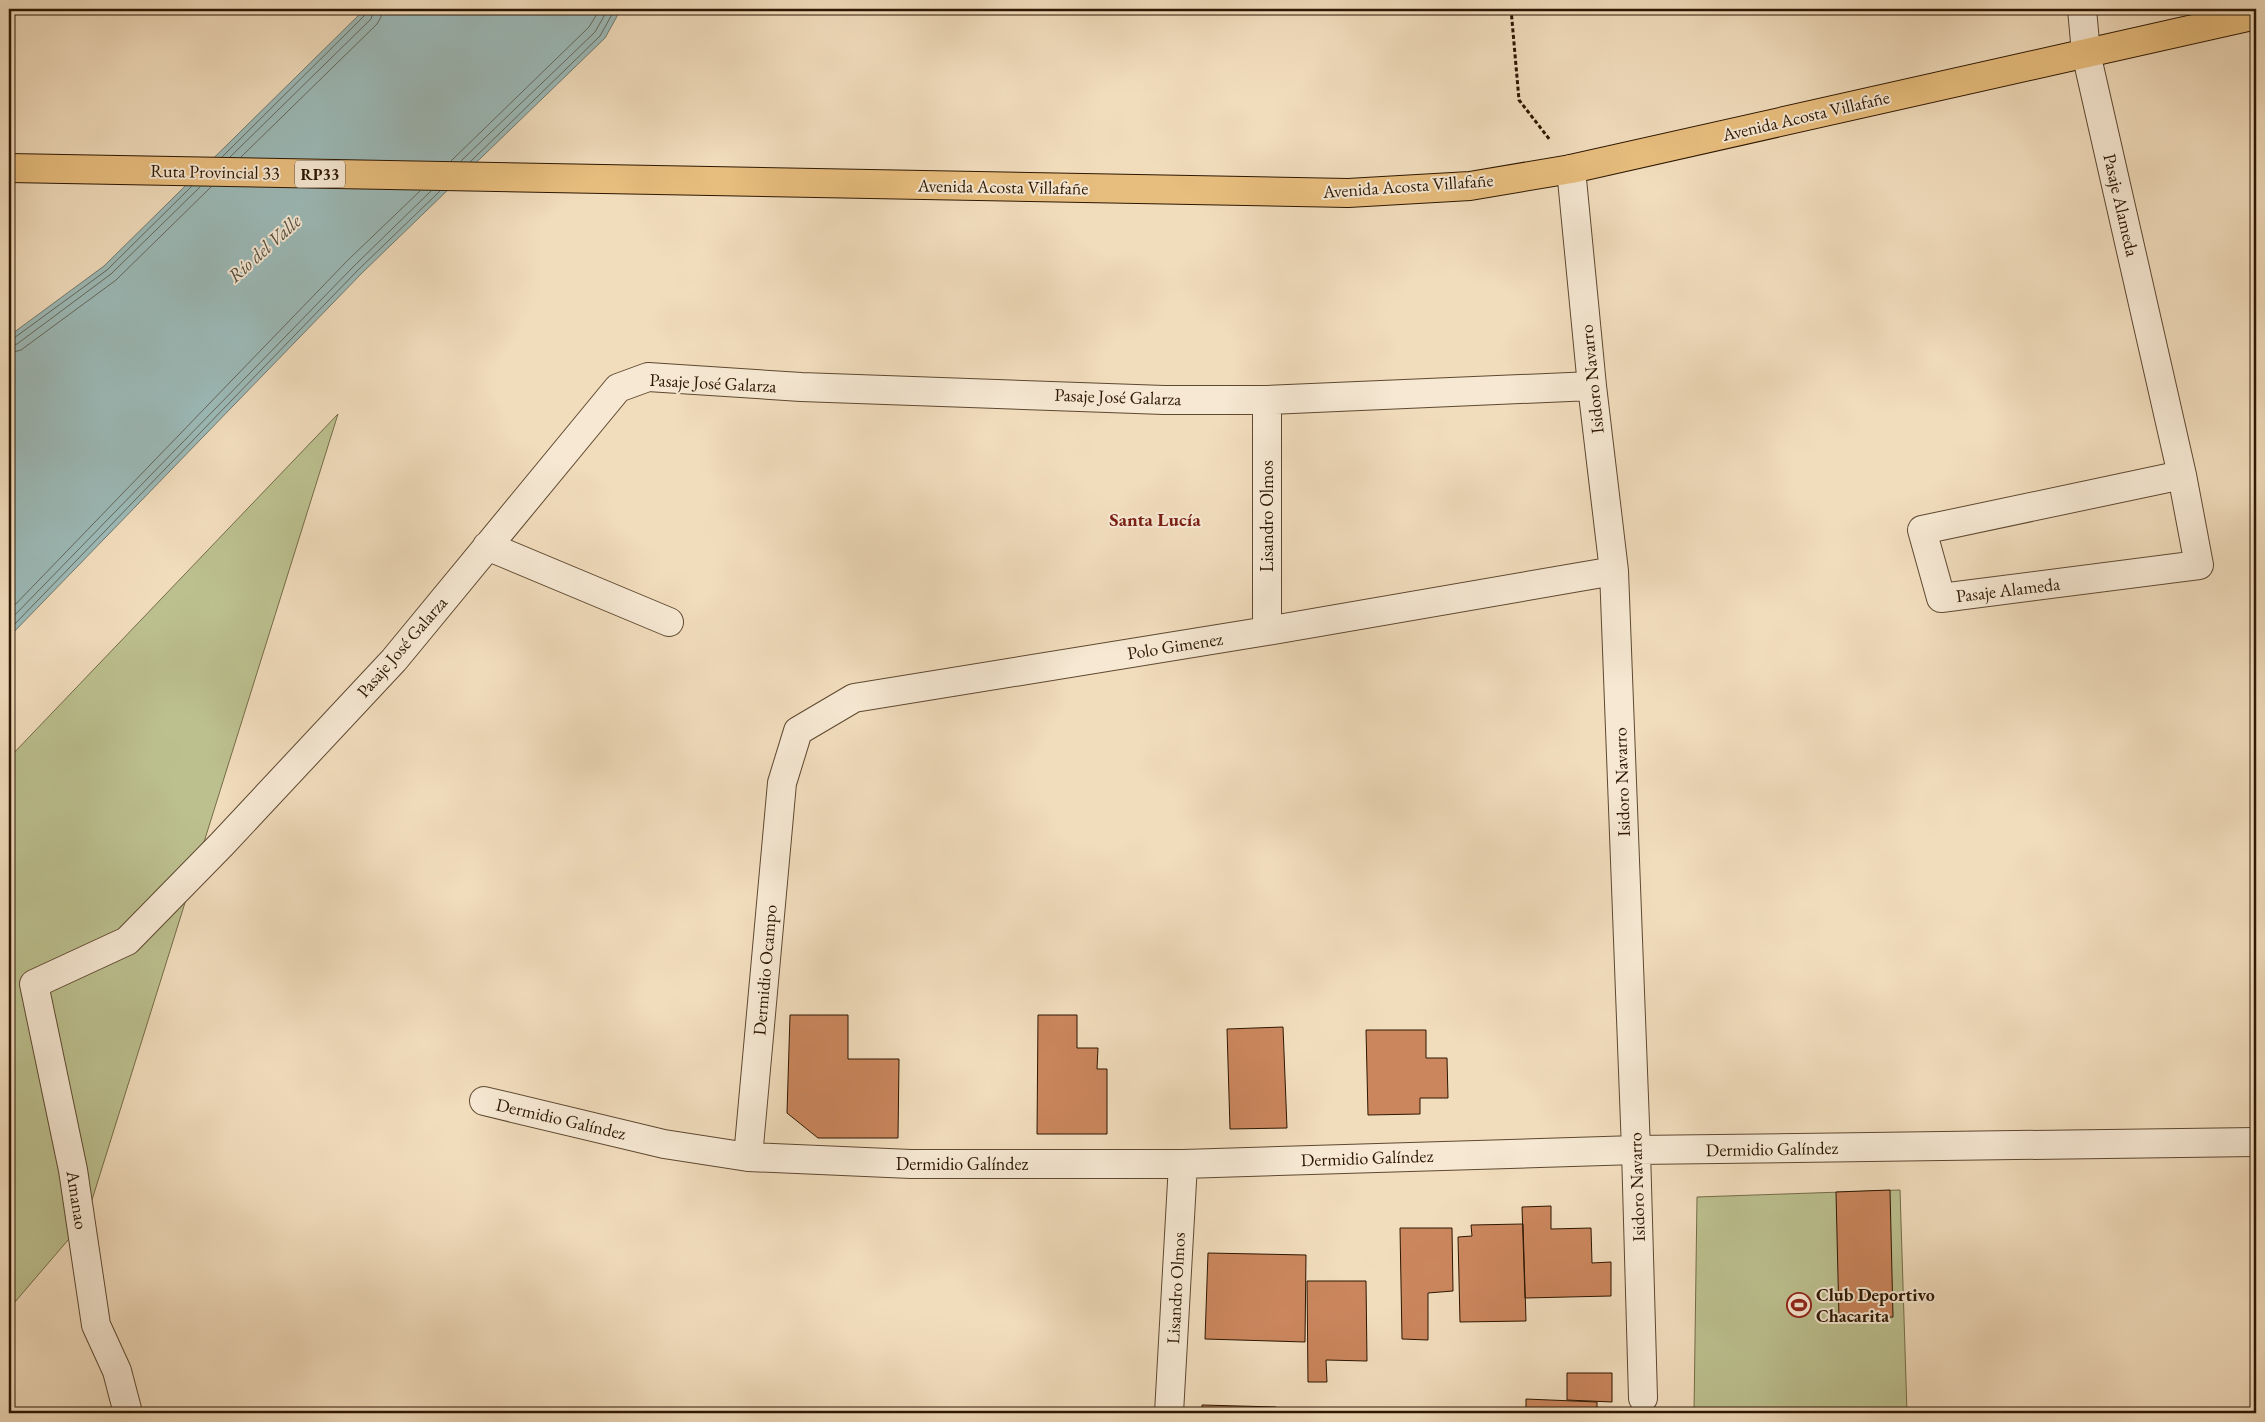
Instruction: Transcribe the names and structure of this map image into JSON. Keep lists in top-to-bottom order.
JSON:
{
  "streets": {
    "main road": ["Avenida Acosta Villafañe", "Ruta Provincial 33", "RP33"],
    "street": [
      "Pasaje Alameda",
      "Isidoro Navarro",
      "Pasaje José Galarza",
      "Lisandro Olmos",
      "Polo Gimenez",
      "Dermidio Ocampo",
      "Dermidio Galíndez",
      "Amanao"
    ]
  },
  "crossings": [
    ["Avenida Acosta Villafañe", "Ruta Provincial 33"],
    ["Avenida Acosta Villafañe", "Pasaje Alameda"],
    ["Avenida Acosta Villafañe", "Isidoro Navarro"],
    ["Isidoro Navarro", "Pasaje José Galarza"],
    ["Isidoro Navarro", "Polo Gimenez"],
    ["Isidoro Navarro", "Dermidio Galíndez"],
    ["Pasaje José Galarza", "Lisandro Olmos"],
    ["Pasaje José Galarza", "Amanao"],
    ["Lisandro Olmos", "Polo Gimenez"],
    ["Lisandro Olmos", "Dermidio Galíndez"],
    ["Polo Gimenez", "Dermidio Ocampo"],
    ["Dermidio Ocampo", "Dermidio Galíndez"]
  ],
  "districts": ["Santa Lucía"],
  "water": ["Río del Valle"],
  "places": {
    "sports": ["Club Deportivo Chacarita"]
  }
}
